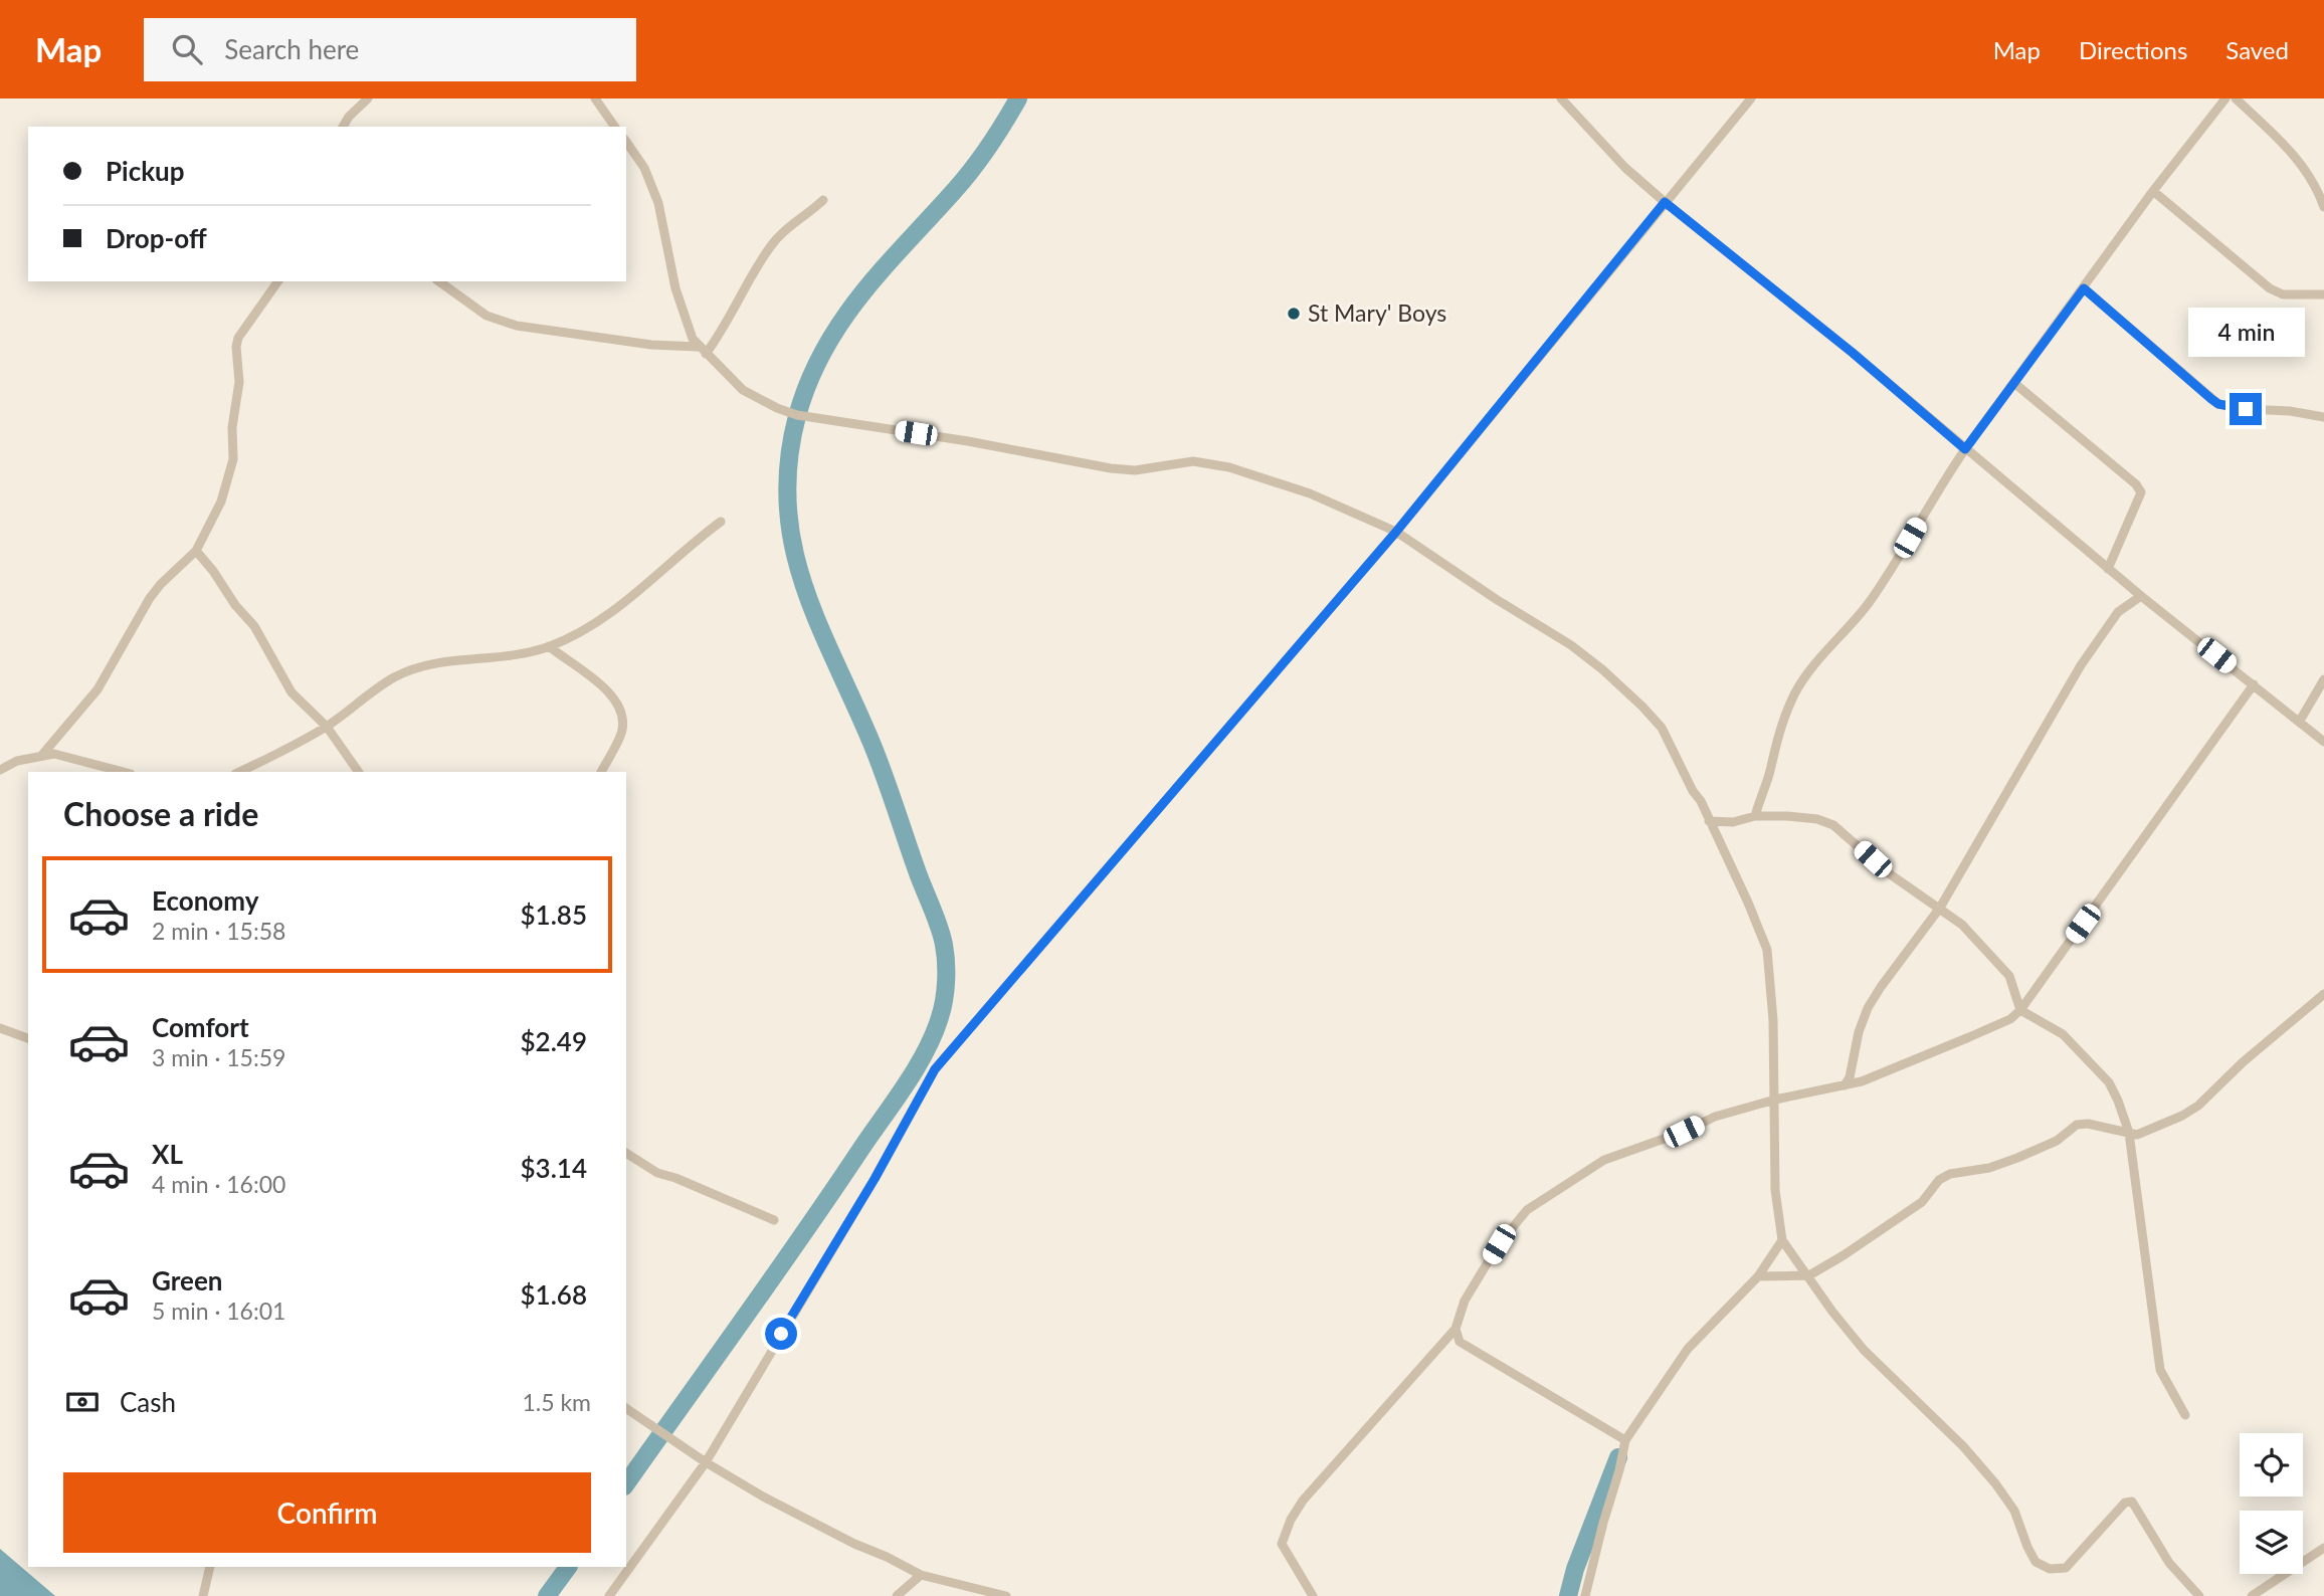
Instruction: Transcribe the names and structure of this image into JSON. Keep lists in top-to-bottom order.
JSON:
{
  "places": ["St Mary' Boys"],
  "page": {
    "header": "Map",
    "search": "Search here",
    "nav": ["Map", "Directions", "Saved"],
    "banner": ["Pickup", "Drop-off"],
    "bubble": "4 min",
    "heading": "Choose a ride",
    "list": [
      {
        "name": "Economy",
        "note": "2 min · 15:58",
        "value": "$1.85"
      },
      {
        "name": "Comfort",
        "note": "3 min · 15:59",
        "value": "$2.49"
      },
      {
        "name": "XL",
        "note": "4 min · 16:00",
        "value": "$3.14"
      },
      {
        "name": "Green",
        "note": "5 min · 16:01",
        "value": "$1.68"
      }
    ],
    "pay": ["Cash", "1.5 km"],
    "buttons": "Confirm"
  }
}
